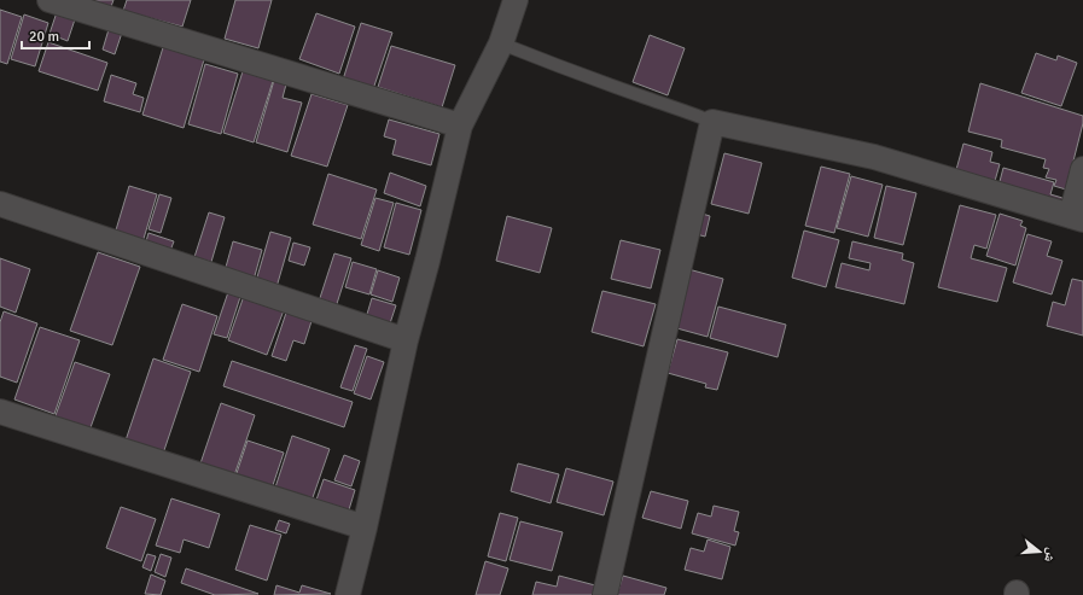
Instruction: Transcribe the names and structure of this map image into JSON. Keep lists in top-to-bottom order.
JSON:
{
  "scale_bar": "20 m",
  "north": "right"
}
